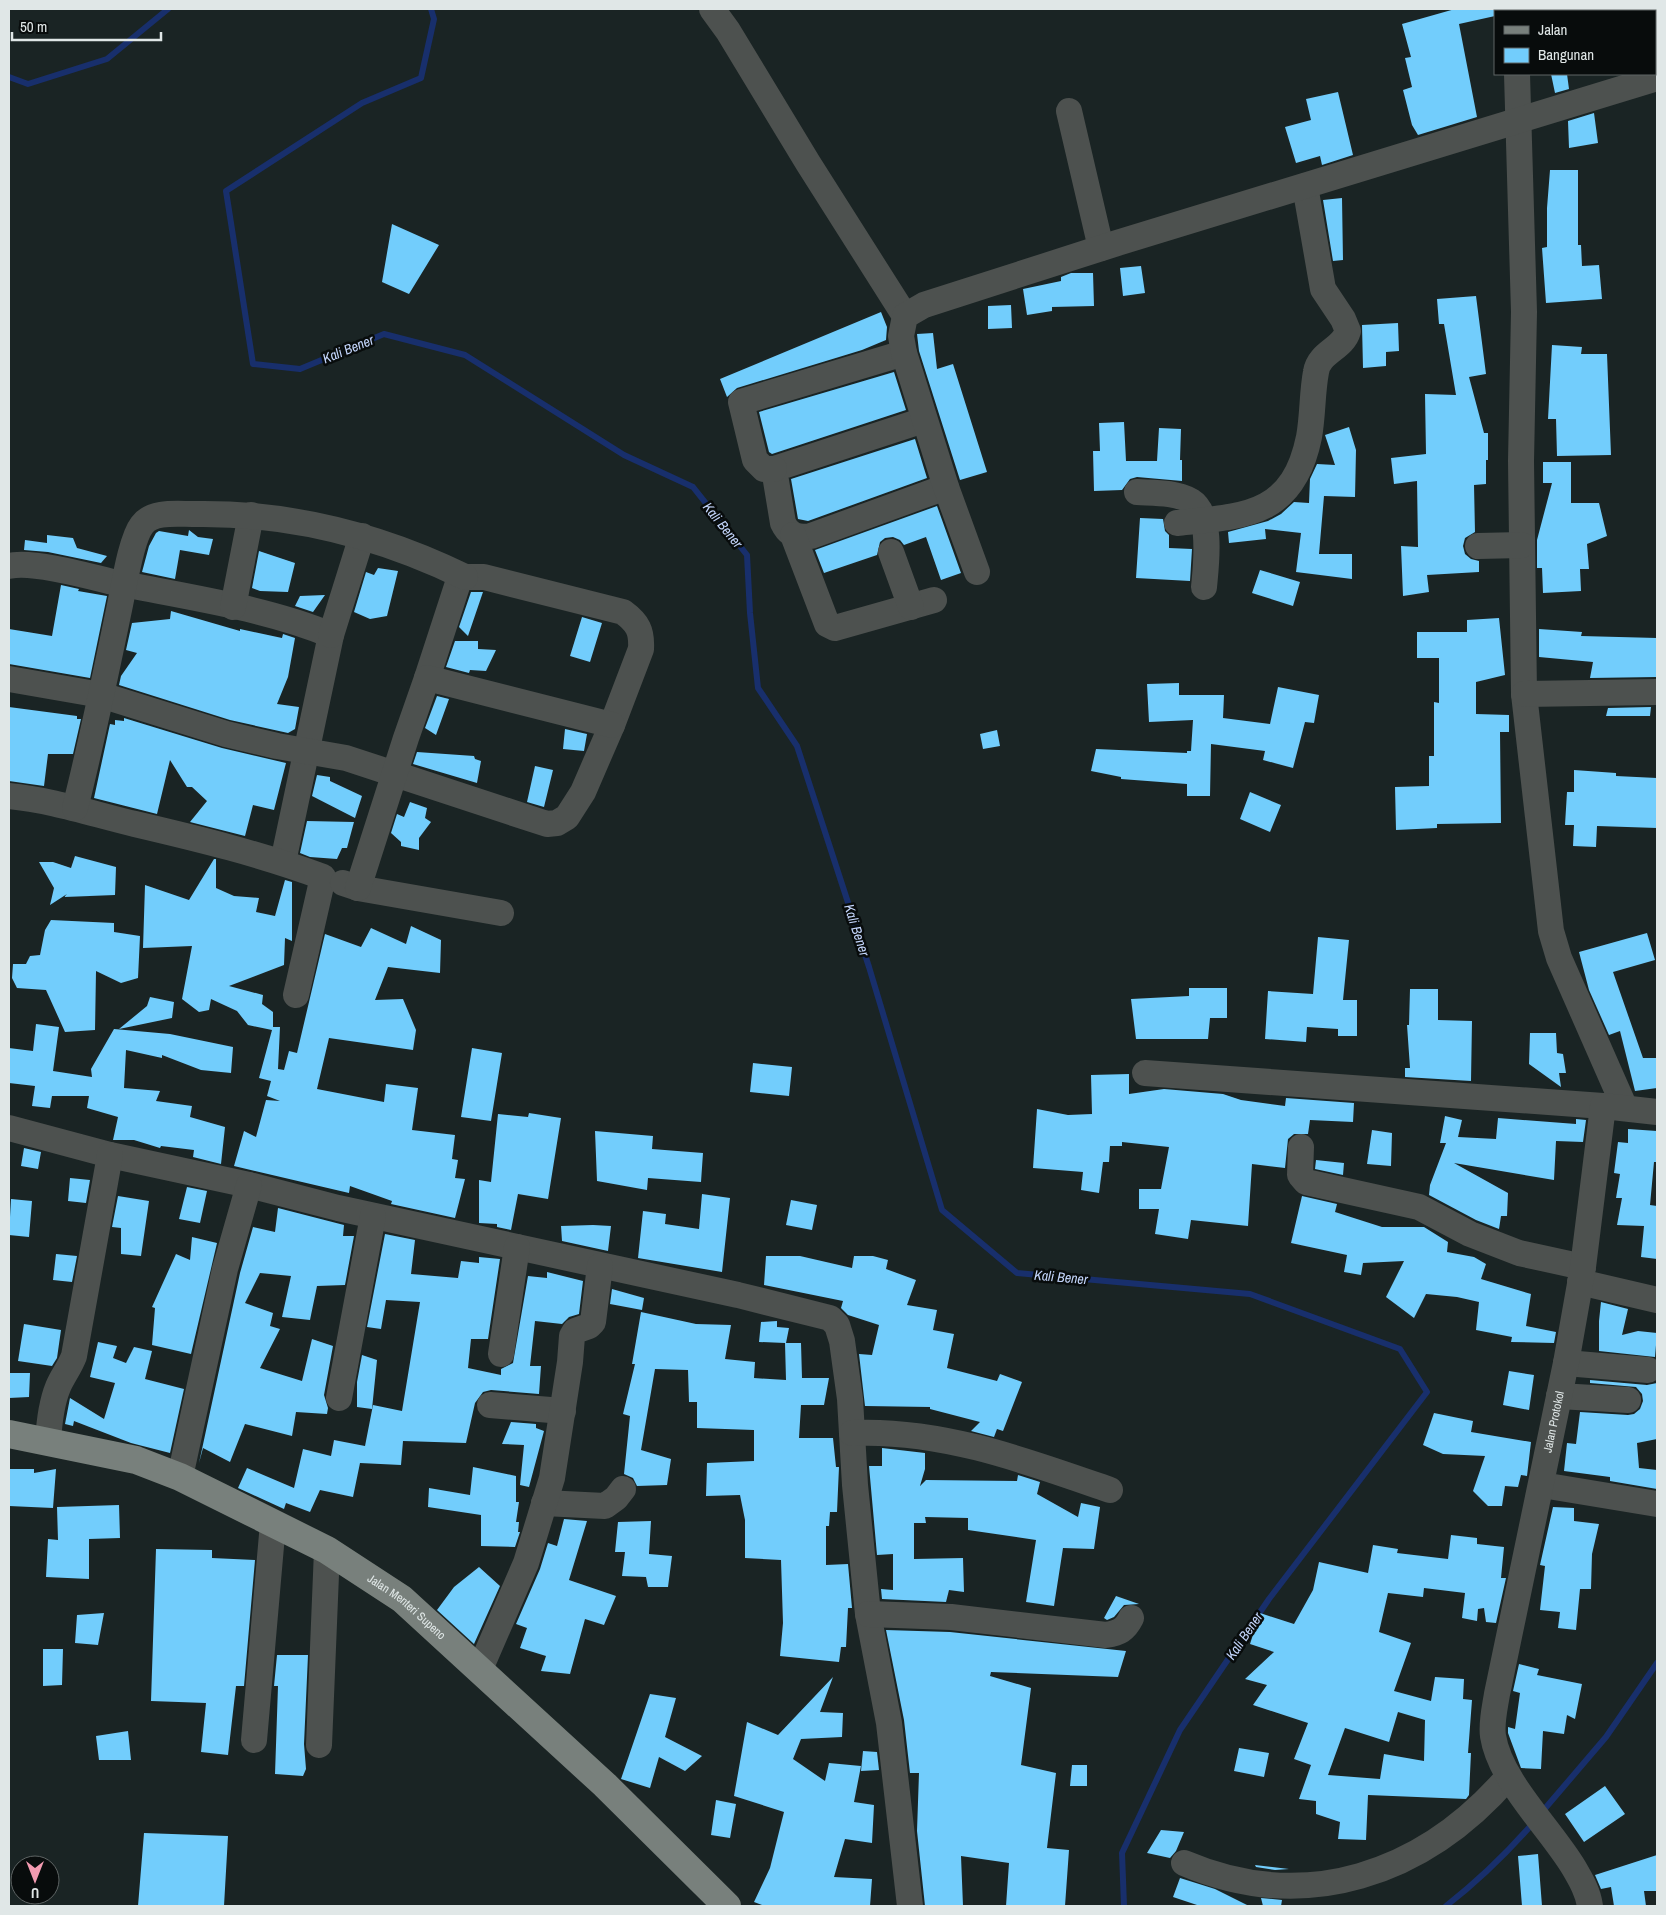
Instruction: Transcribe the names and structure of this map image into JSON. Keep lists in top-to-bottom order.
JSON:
{
  "streets": {
    "main road": ["Jalan Menteri Supeno"],
    "street": ["Jalan Protokol"]
  },
  "water": ["Kali Bener"],
  "legend": ["Jalan", "Bangunan"],
  "scale_bar": "50 m",
  "north": "bottom"
}
